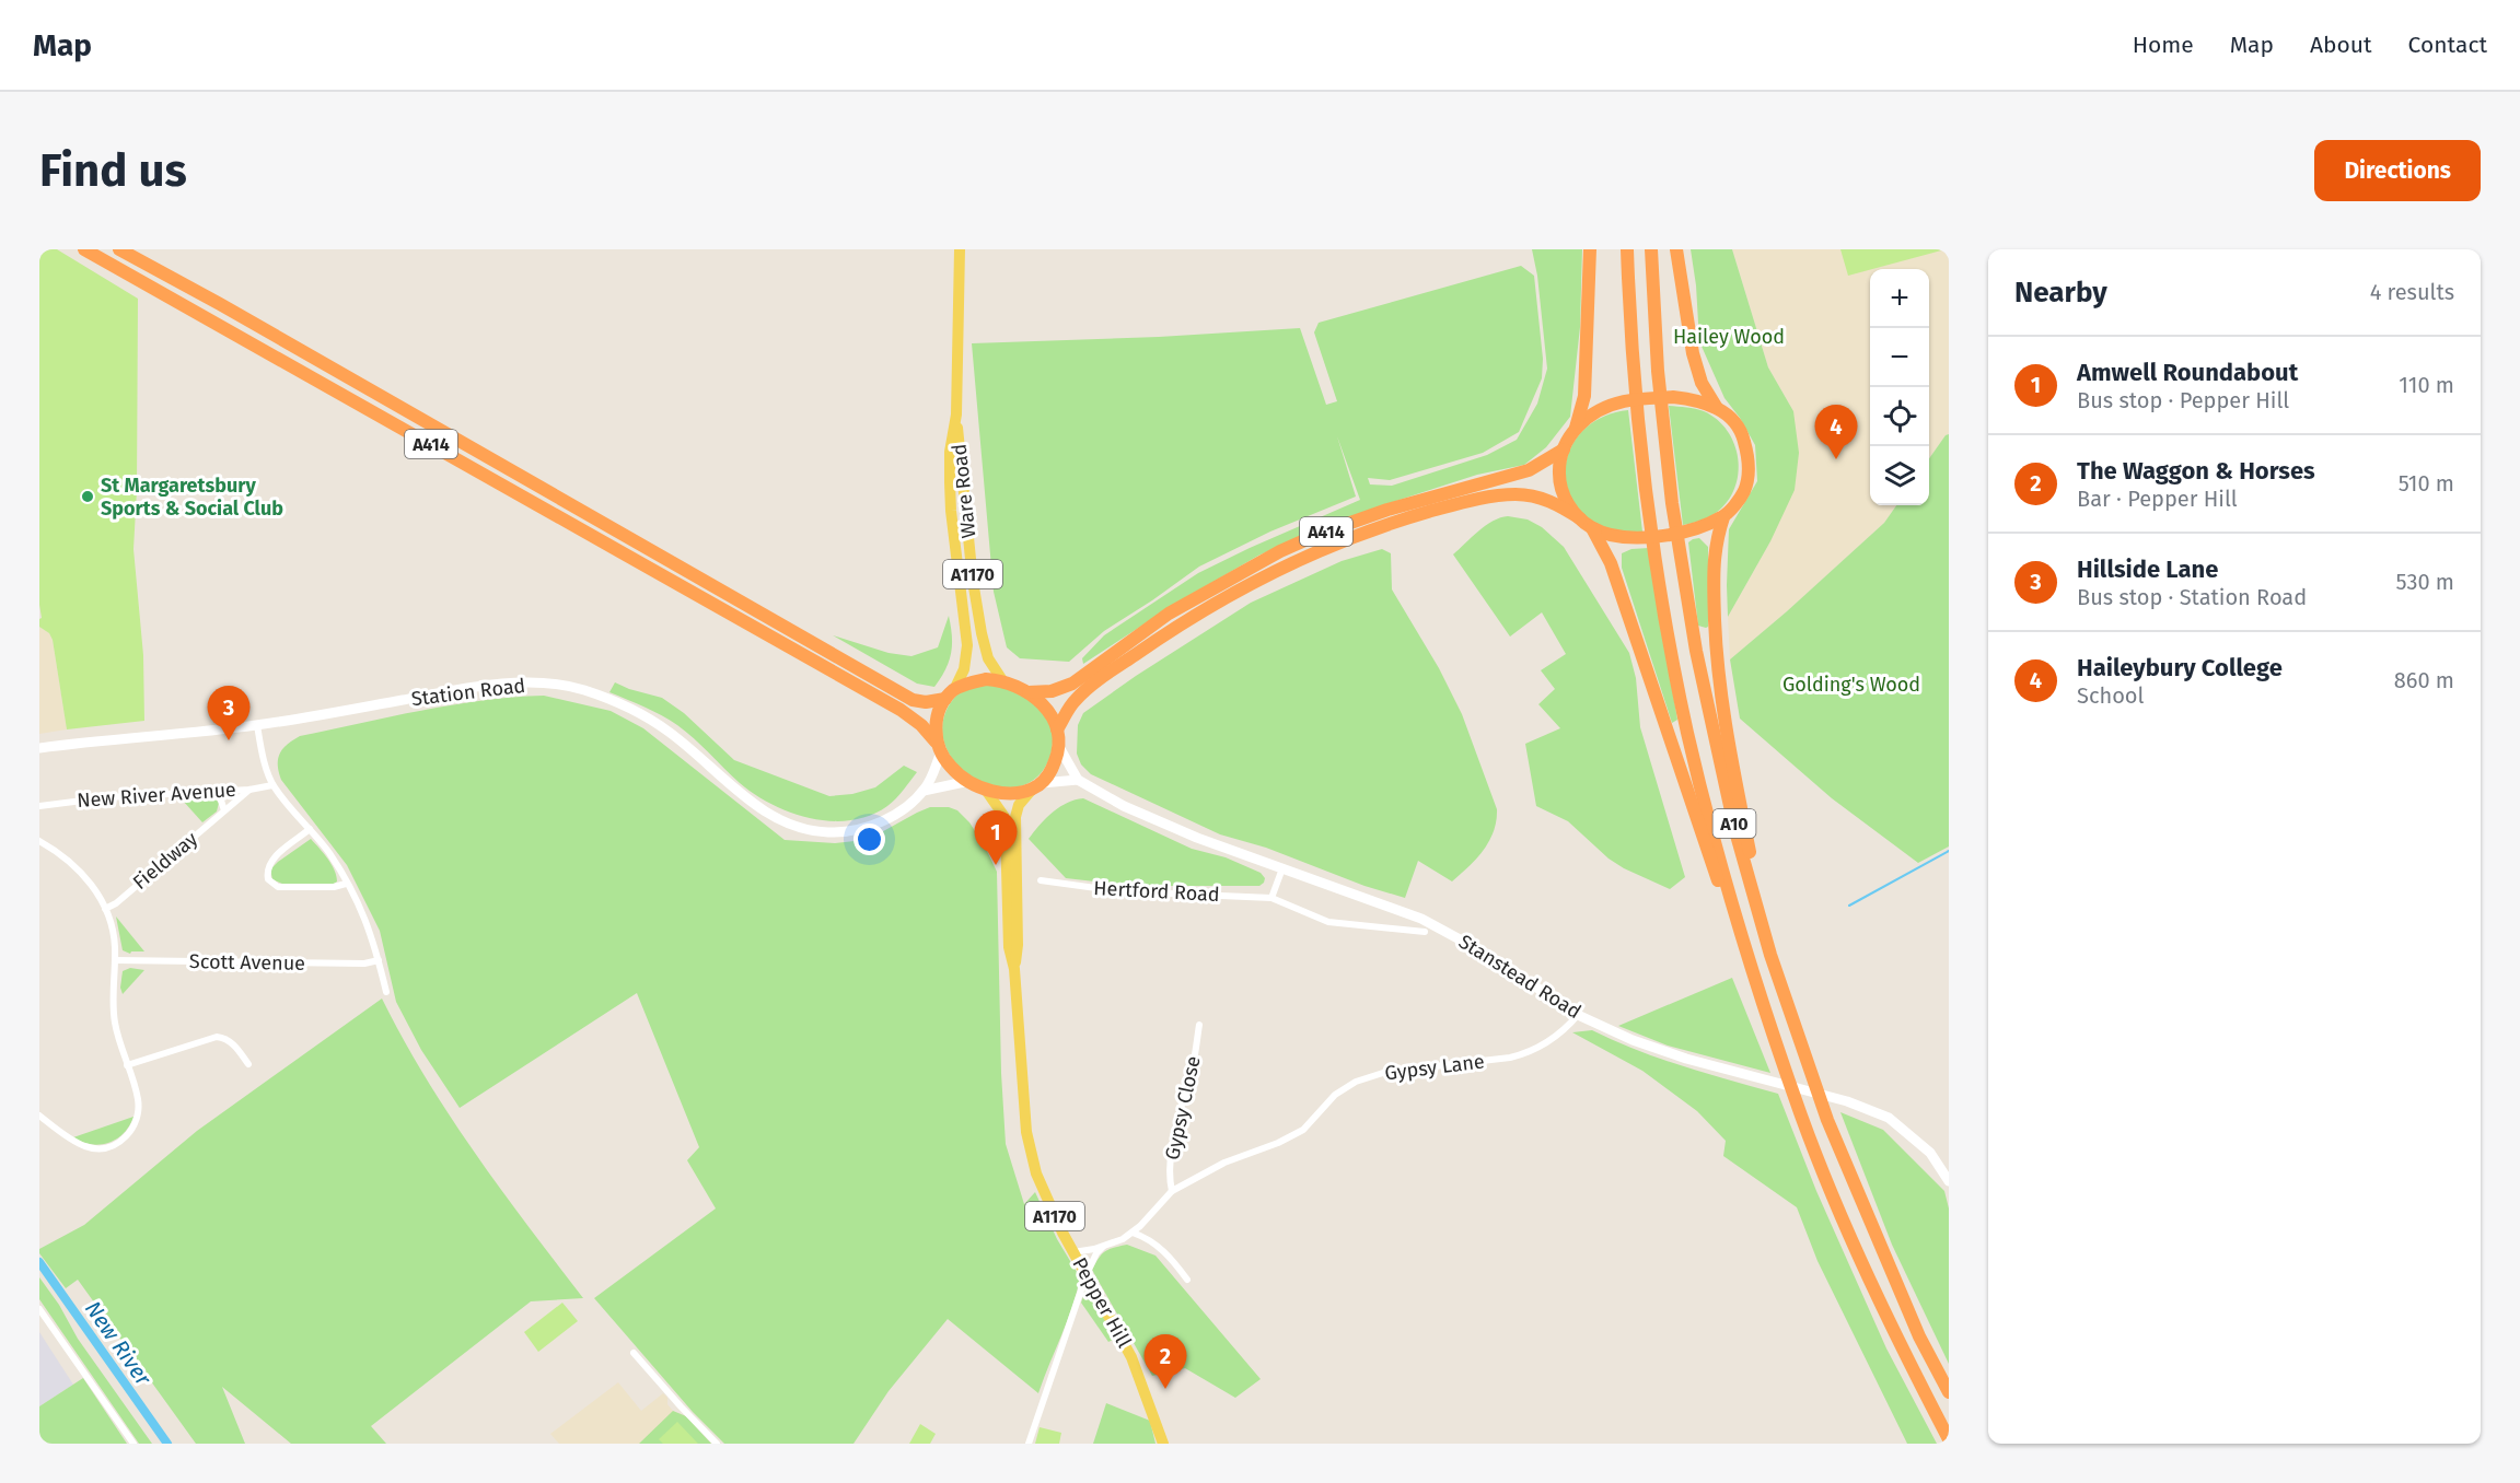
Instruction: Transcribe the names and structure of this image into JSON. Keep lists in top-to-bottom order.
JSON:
{
  "streets": {
    "highway": ["A414", "A10"],
    "main road": [
      "Ware Road",
      "A1170",
      "Station Road",
      "Stanstead Road",
      "Pepper Hill"
    ],
    "street": [
      "New River Avenue",
      "Fieldway",
      "Hertford Road",
      "Scott Avenue",
      "Gypsy Lane",
      "Gypsy Close"
    ]
  },
  "crossings": [
    ["A414", "Ware Road"],
    ["A414", "Station Road"],
    ["A414", "Pepper Hill"],
    ["Ware Road", "Station Road"],
    ["Ware Road", "Pepper Hill"],
    ["Station Road", "Pepper Hill"],
    ["New River Avenue", "Fieldway"],
    ["Stanstead Road", "Gypsy Lane"],
    ["Gypsy Lane", "Gypsy Close"],
    ["Gypsy Lane", "Pepper Hill"]
  ],
  "water": ["New River"],
  "parks": ["Hailey Wood", "Golding's Wood"],
  "places": ["St Margaretsbury Sports & Social Club"],
  "page": {
    "header": "Map",
    "nav": [
      "Home",
      "Map",
      "About",
      "Contact"
    ],
    "buttons": "Directions",
    "title": "Find us",
    "heading": ["Nearby", "4 results"],
    "map_buttons": ["+", "−"],
    "list": [
      {
        "mark": "1",
        "name": "Amwell Roundabout",
        "note": "Bus stop · Pepper Hill",
        "value": "110 m"
      },
      {
        "mark": "2",
        "name": "The Waggon & Horses",
        "note": "Bar · Pepper Hill",
        "value": "510 m"
      },
      {
        "mark": "3",
        "name": "Hillside Lane",
        "note": "Bus stop · Station Road",
        "value": "530 m"
      },
      {
        "mark": "4",
        "name": "Haileybury College",
        "note": "School",
        "value": "860 m"
      }
    ],
    "pins": [
      "4",
      "3",
      "1",
      "2"
    ]
  }
}
